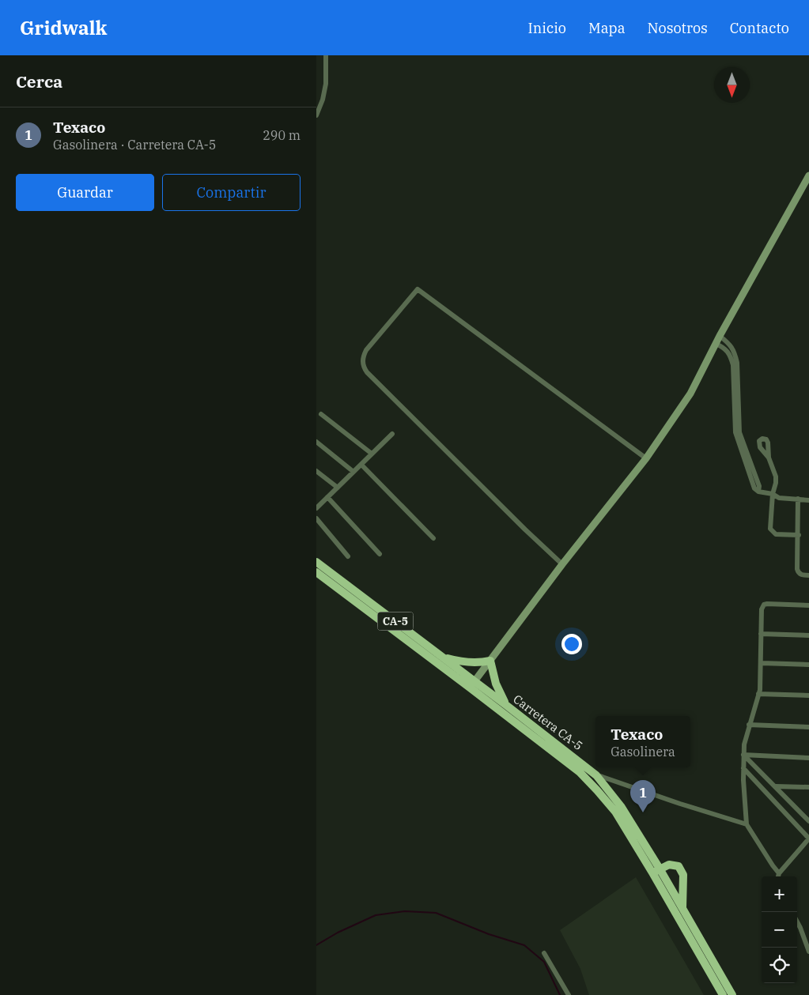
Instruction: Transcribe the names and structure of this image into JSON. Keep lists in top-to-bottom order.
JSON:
{
  "streets": {
    "highway": ["CA-5", "Carretera CA-5"]
  },
  "north": "bottom",
  "page": {
    "header": "Gridwalk",
    "nav": [
      "Inicio",
      "Mapa",
      "Nosotros",
      "Contacto"
    ],
    "heading": "Cerca",
    "list": [
      {
        "mark": "1",
        "name": "Texaco",
        "note": "Gasolinera · Carretera CA-5",
        "value": "290 m"
      }
    ],
    "buttons": ["Guardar", "Compartir"],
    "popup": ["Texaco", "Gasolinera"],
    "pins": "1",
    "map_buttons": ["+", "−"]
  }
}
